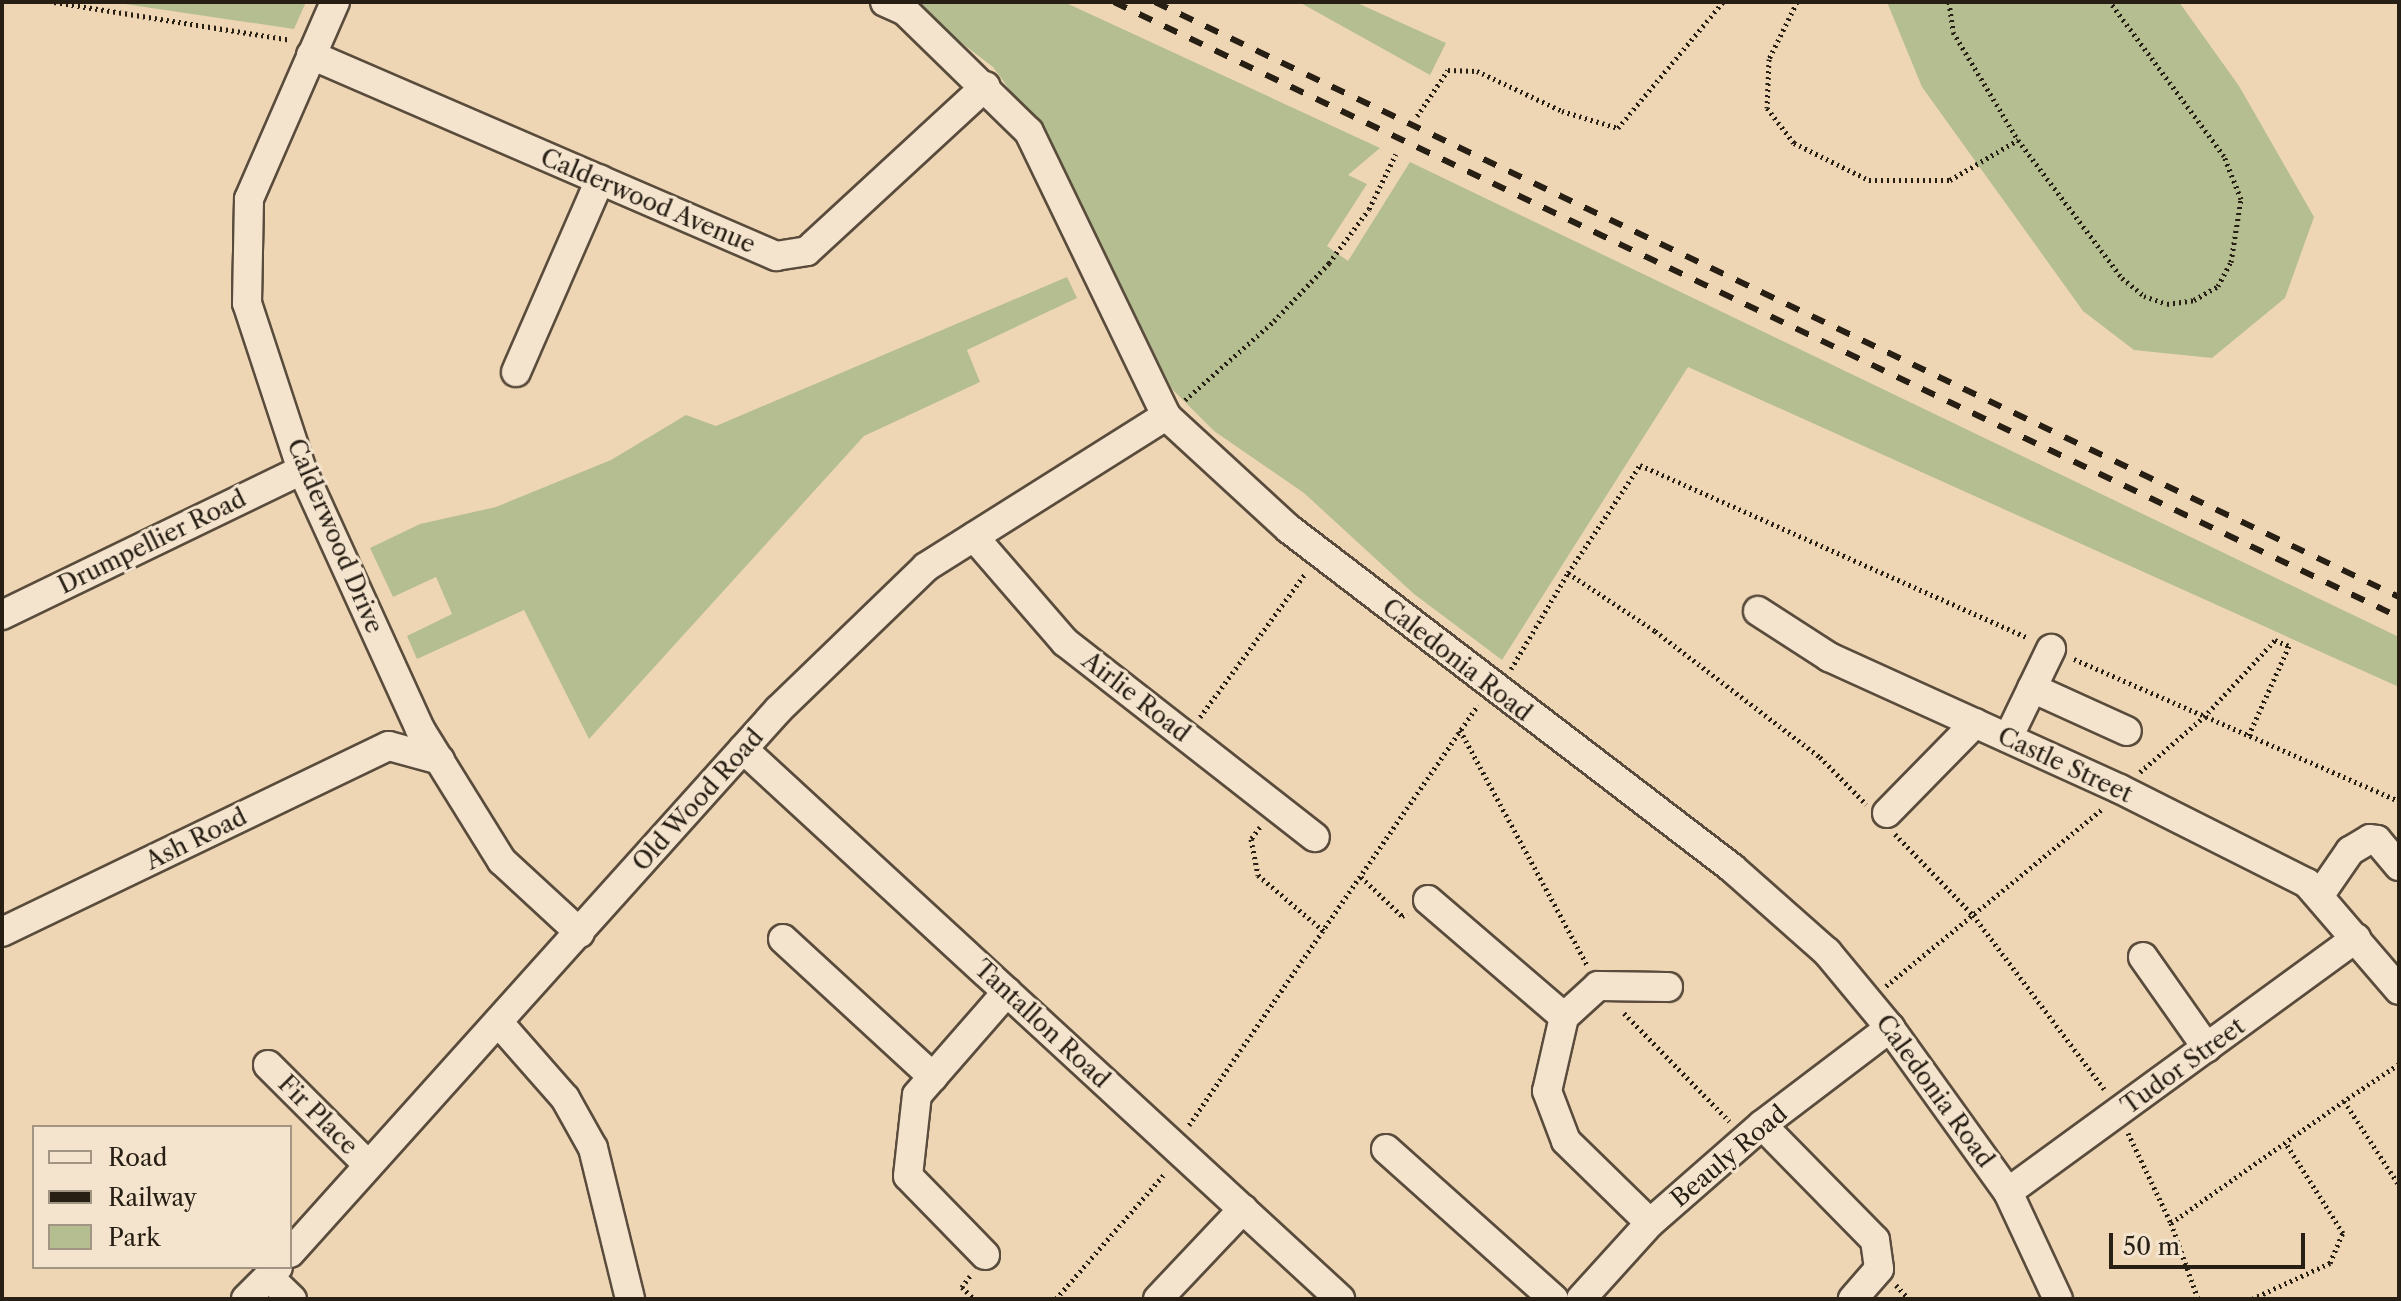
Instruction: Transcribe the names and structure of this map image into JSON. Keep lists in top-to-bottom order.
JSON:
{
  "streets": {
    "street": [
      "Calderwood Avenue",
      "Calderwood Drive",
      "Drumpellier Road",
      "Caledonia Road",
      "Airlie Road",
      "Castle Street",
      "Old Wood Road",
      "Ash Road",
      "Tantallon Road",
      "Tudor Street",
      "Fir Place",
      "Beauly Road"
    ]
  },
  "crossings": [
    ["Calderwood Avenue", "Calderwood Drive"],
    ["Calderwood Avenue", "Caledonia Road"],
    ["Calderwood Drive", "Drumpellier Road"],
    ["Calderwood Drive", "Old Wood Road"],
    ["Caledonia Road", "Old Wood Road"],
    ["Caledonia Road", "Tudor Street"],
    ["Caledonia Road", "Beauly Road"],
    ["Airlie Road", "Old Wood Road"],
    ["Castle Street", "Tudor Street"],
    ["Old Wood Road", "Tantallon Road"],
    ["Old Wood Road", "Fir Place"]
  ],
  "legend": ["Road", "Railway", "Park"],
  "scale_bar": "50 m"
}
